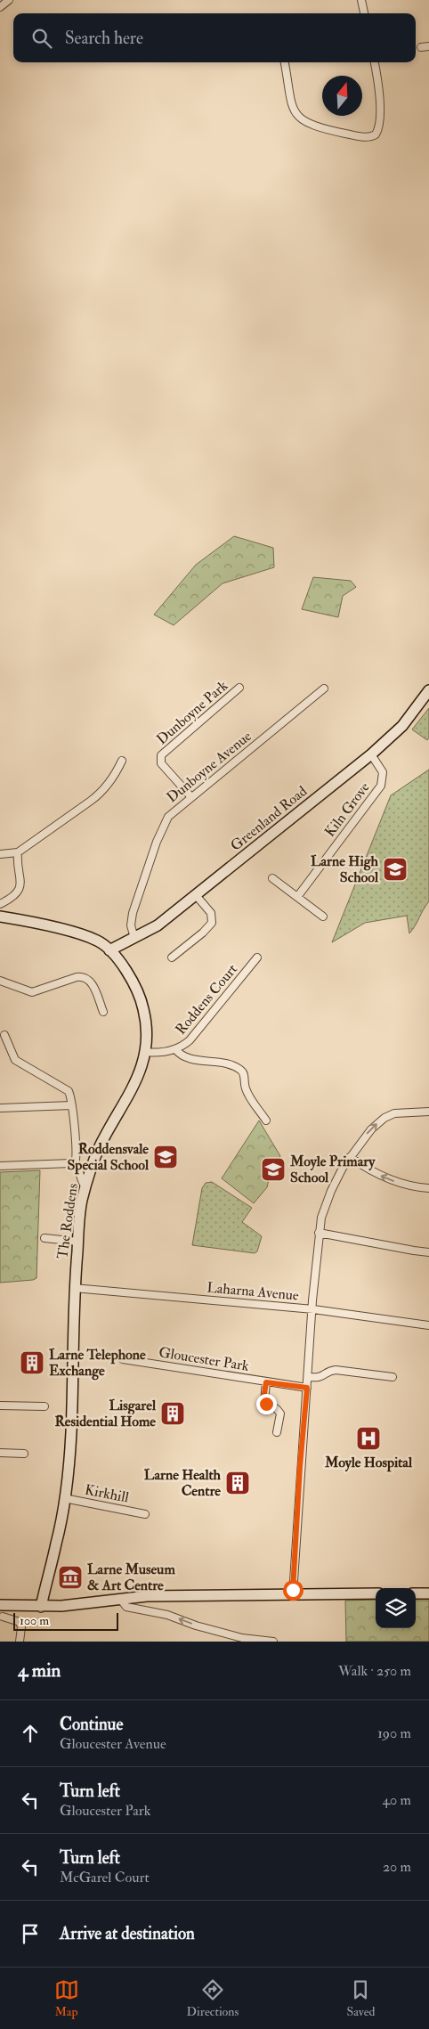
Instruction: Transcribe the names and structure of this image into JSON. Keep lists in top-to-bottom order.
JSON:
{
  "streets": {
    "street": [
      "Dunboyne Park",
      "Dunboyne Avenue",
      "Kiln Grove",
      "Greenland Road",
      "Roddens Court",
      "The Roddens",
      "Laharna Avenue",
      "Gloucester Park",
      "Kirkhill"
    ]
  },
  "crossings": [
    ["Dunboyne Park", "Dunboyne Avenue"],
    ["Dunboyne Avenue", "Greenland Road"],
    ["Kiln Grove", "Greenland Road"],
    ["Greenland Road", "The Roddens"],
    ["Roddens Court", "The Roddens"],
    ["The Roddens", "Laharna Avenue"],
    ["The Roddens", "Kirkhill"]
  ],
  "places": {
    "school or university": ["Larne High School", "Roddensvale Special School", "Moyle Primary School"],
    "building": ["Larne Telephone Exchange", "Lisgarel Residential Home", "Larne Health Centre"],
    "hospital": ["Moyle Hospital"],
    "museum": ["Larne Museum & Art Centre"]
  },
  "scale_bar": "100 m",
  "north": "top",
  "page": {
    "search": "Search here",
    "scale": "100 m",
    "heading": ["4 min", "Walk · 250 m"],
    "list": [
      ["Continue", "Gloucester Avenue", "190 m"],
      ["Turn left", "Gloucester Park", "40 m"],
      ["Turn left", "McGarel Court", "20 m"],
      "Arrive at destination"
    ],
    "nav": ["Map", "Directions", "Saved"]
  }
}
